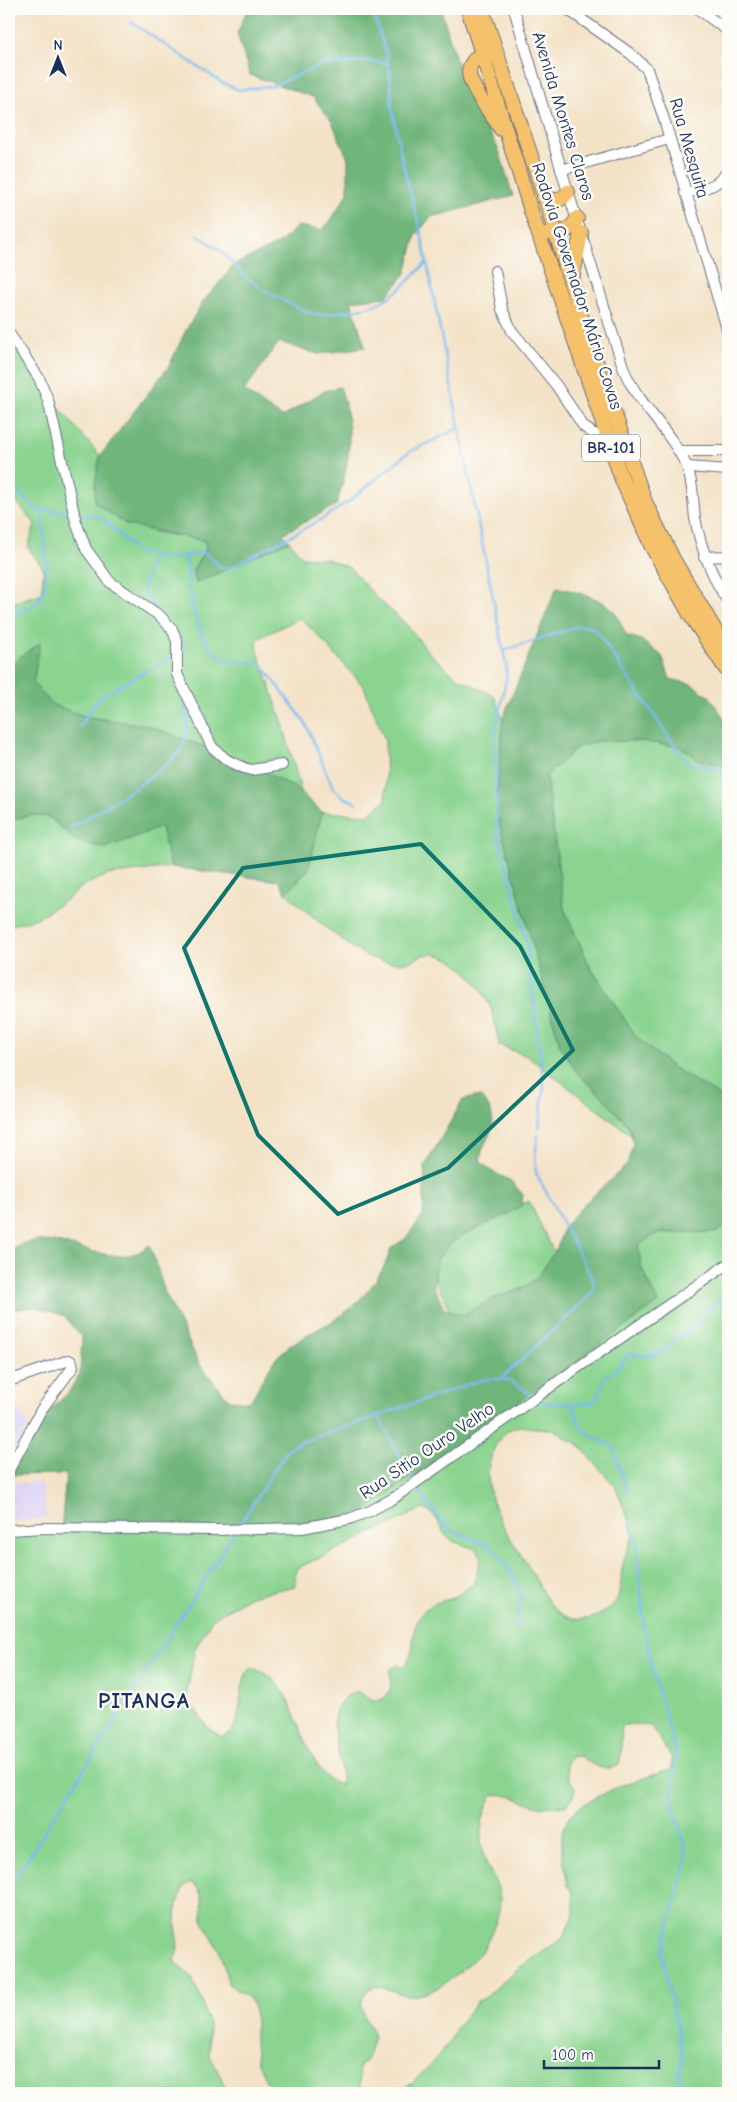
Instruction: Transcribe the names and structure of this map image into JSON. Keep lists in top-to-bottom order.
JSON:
{
  "streets": {
    "main road": ["Rodovia Governador Mário Covas", "BR-101"],
    "street": ["Avenida Montes Claros", "Rua Mesquita", "Rua Sitio Ouro Velho"]
  },
  "districts": ["PITANGA"],
  "scale_bar": "100 m",
  "north": "top"
}
